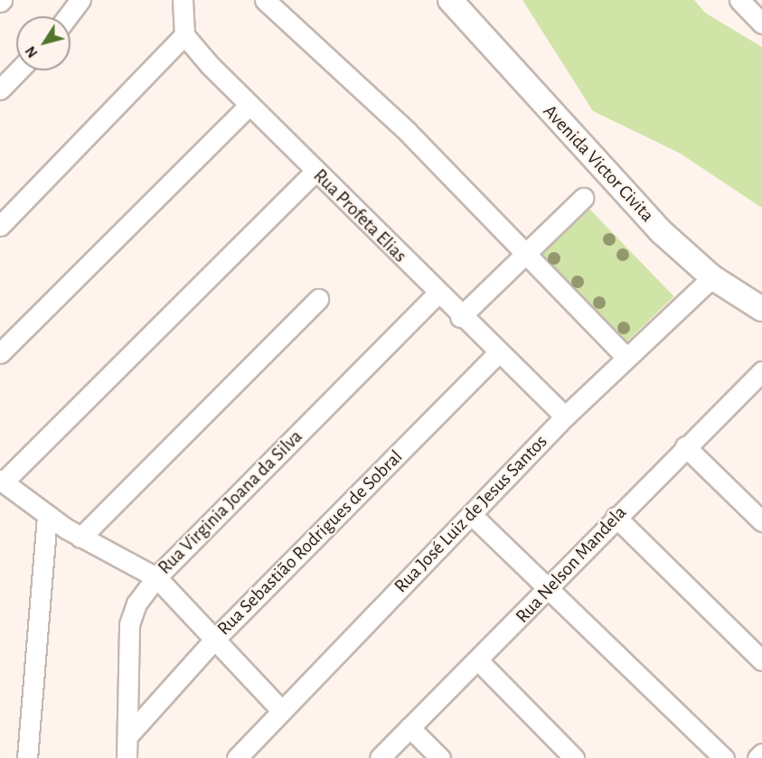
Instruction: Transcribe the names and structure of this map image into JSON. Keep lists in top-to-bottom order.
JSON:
{
  "streets": {
    "main road": ["Avenida Victor Civita"],
    "street": [
      "Rua Profeta Elias",
      "Rua Virginia Joana da Silva",
      "Rua José Luiz de Jesus Santos",
      "Rua Sebastião Rodrigues de Sobral",
      "Rua Nelson Mandela"
    ]
  },
  "crossings": [
    ["Avenida Victor Civita", "Rua José Luiz de Jesus Santos"],
    ["Rua Profeta Elias", "Rua Virginia Joana da Silva"],
    ["Rua Profeta Elias", "Rua José Luiz de Jesus Santos"],
    ["Rua Profeta Elias", "Rua Sebastião Rodrigues de Sobral"],
    ["Rua Virginia Joana da Silva", "Rua Sebastião Rodrigues de Sobral"]
  ],
  "north": "bottom left"
}
